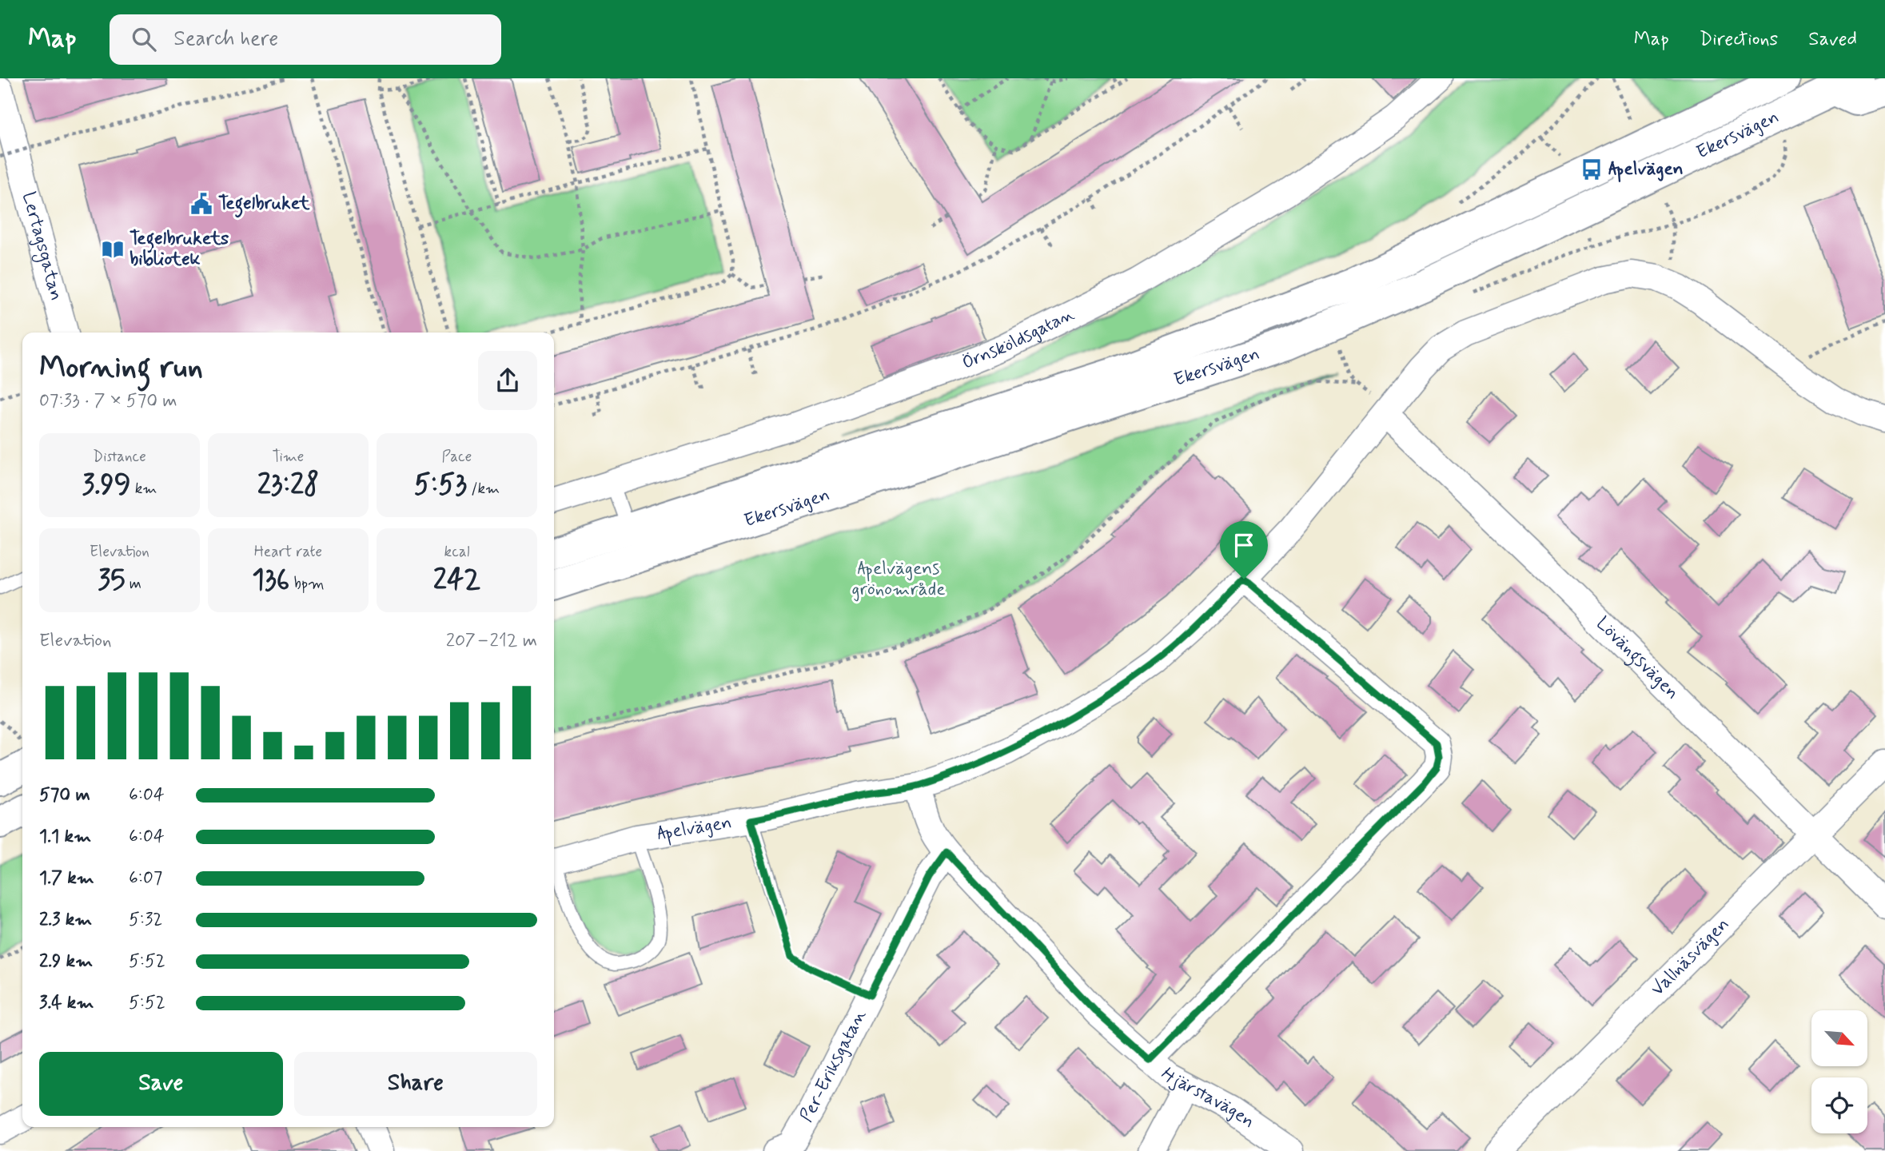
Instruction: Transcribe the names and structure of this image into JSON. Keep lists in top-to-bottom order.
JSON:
{
  "streets": {
    "main road": ["Ekersvägen"],
    "street": [
      "Lertagsgatan",
      "Örnsköldsgatan",
      "Lövängsvägen",
      "Apelvägen",
      "Vallnäsvägen",
      "Per-Eriksgatan",
      "Hjärstavägen"
    ]
  },
  "crossings": [
    ["Lövängsvägen", "Apelvägen"],
    ["Lövängsvägen", "Vallnäsvägen"],
    ["Apelvägen", "Hjärstavägen"],
    ["Per-Eriksgatan", "Hjärstavägen"]
  ],
  "parks": ["Apelvägens grönområde"],
  "places": {
    "bus stop": ["Apelvägen"],
    "public building": ["Tegelbruket"],
    "library": ["Tegelbrukets bibliotek"]
  },
  "north": "bottom right",
  "page": {
    "header": "Map",
    "search": "Search here",
    "nav": ["Map", "Directions", "Saved"],
    "heading": ["Morning run", "07:33 · 7 × 570 m"],
    "stats": [
      ["Distance", "3.99 km"],
      ["Time", "23:28"],
      ["Pace", "5:53 /km"],
      ["Elevation", "35 m"],
      ["Heart rate", "136 bpm"],
      ["kcal", "242"]
    ],
    "chart": ["Elevation", "207–212 m"],
    "list": [
      {
        "name": "570 m",
        "note": "6:04"
      },
      {
        "name": "1.1 km",
        "note": "6:04"
      },
      {
        "name": "1.7 km",
        "note": "6:07"
      },
      {
        "name": "2.3 km",
        "note": "5:32"
      },
      {
        "name": "2.9 km",
        "note": "5:52"
      },
      {
        "name": "3.4 km",
        "note": "5:52"
      }
    ],
    "buttons": ["Save", "Share"]
  }
}
